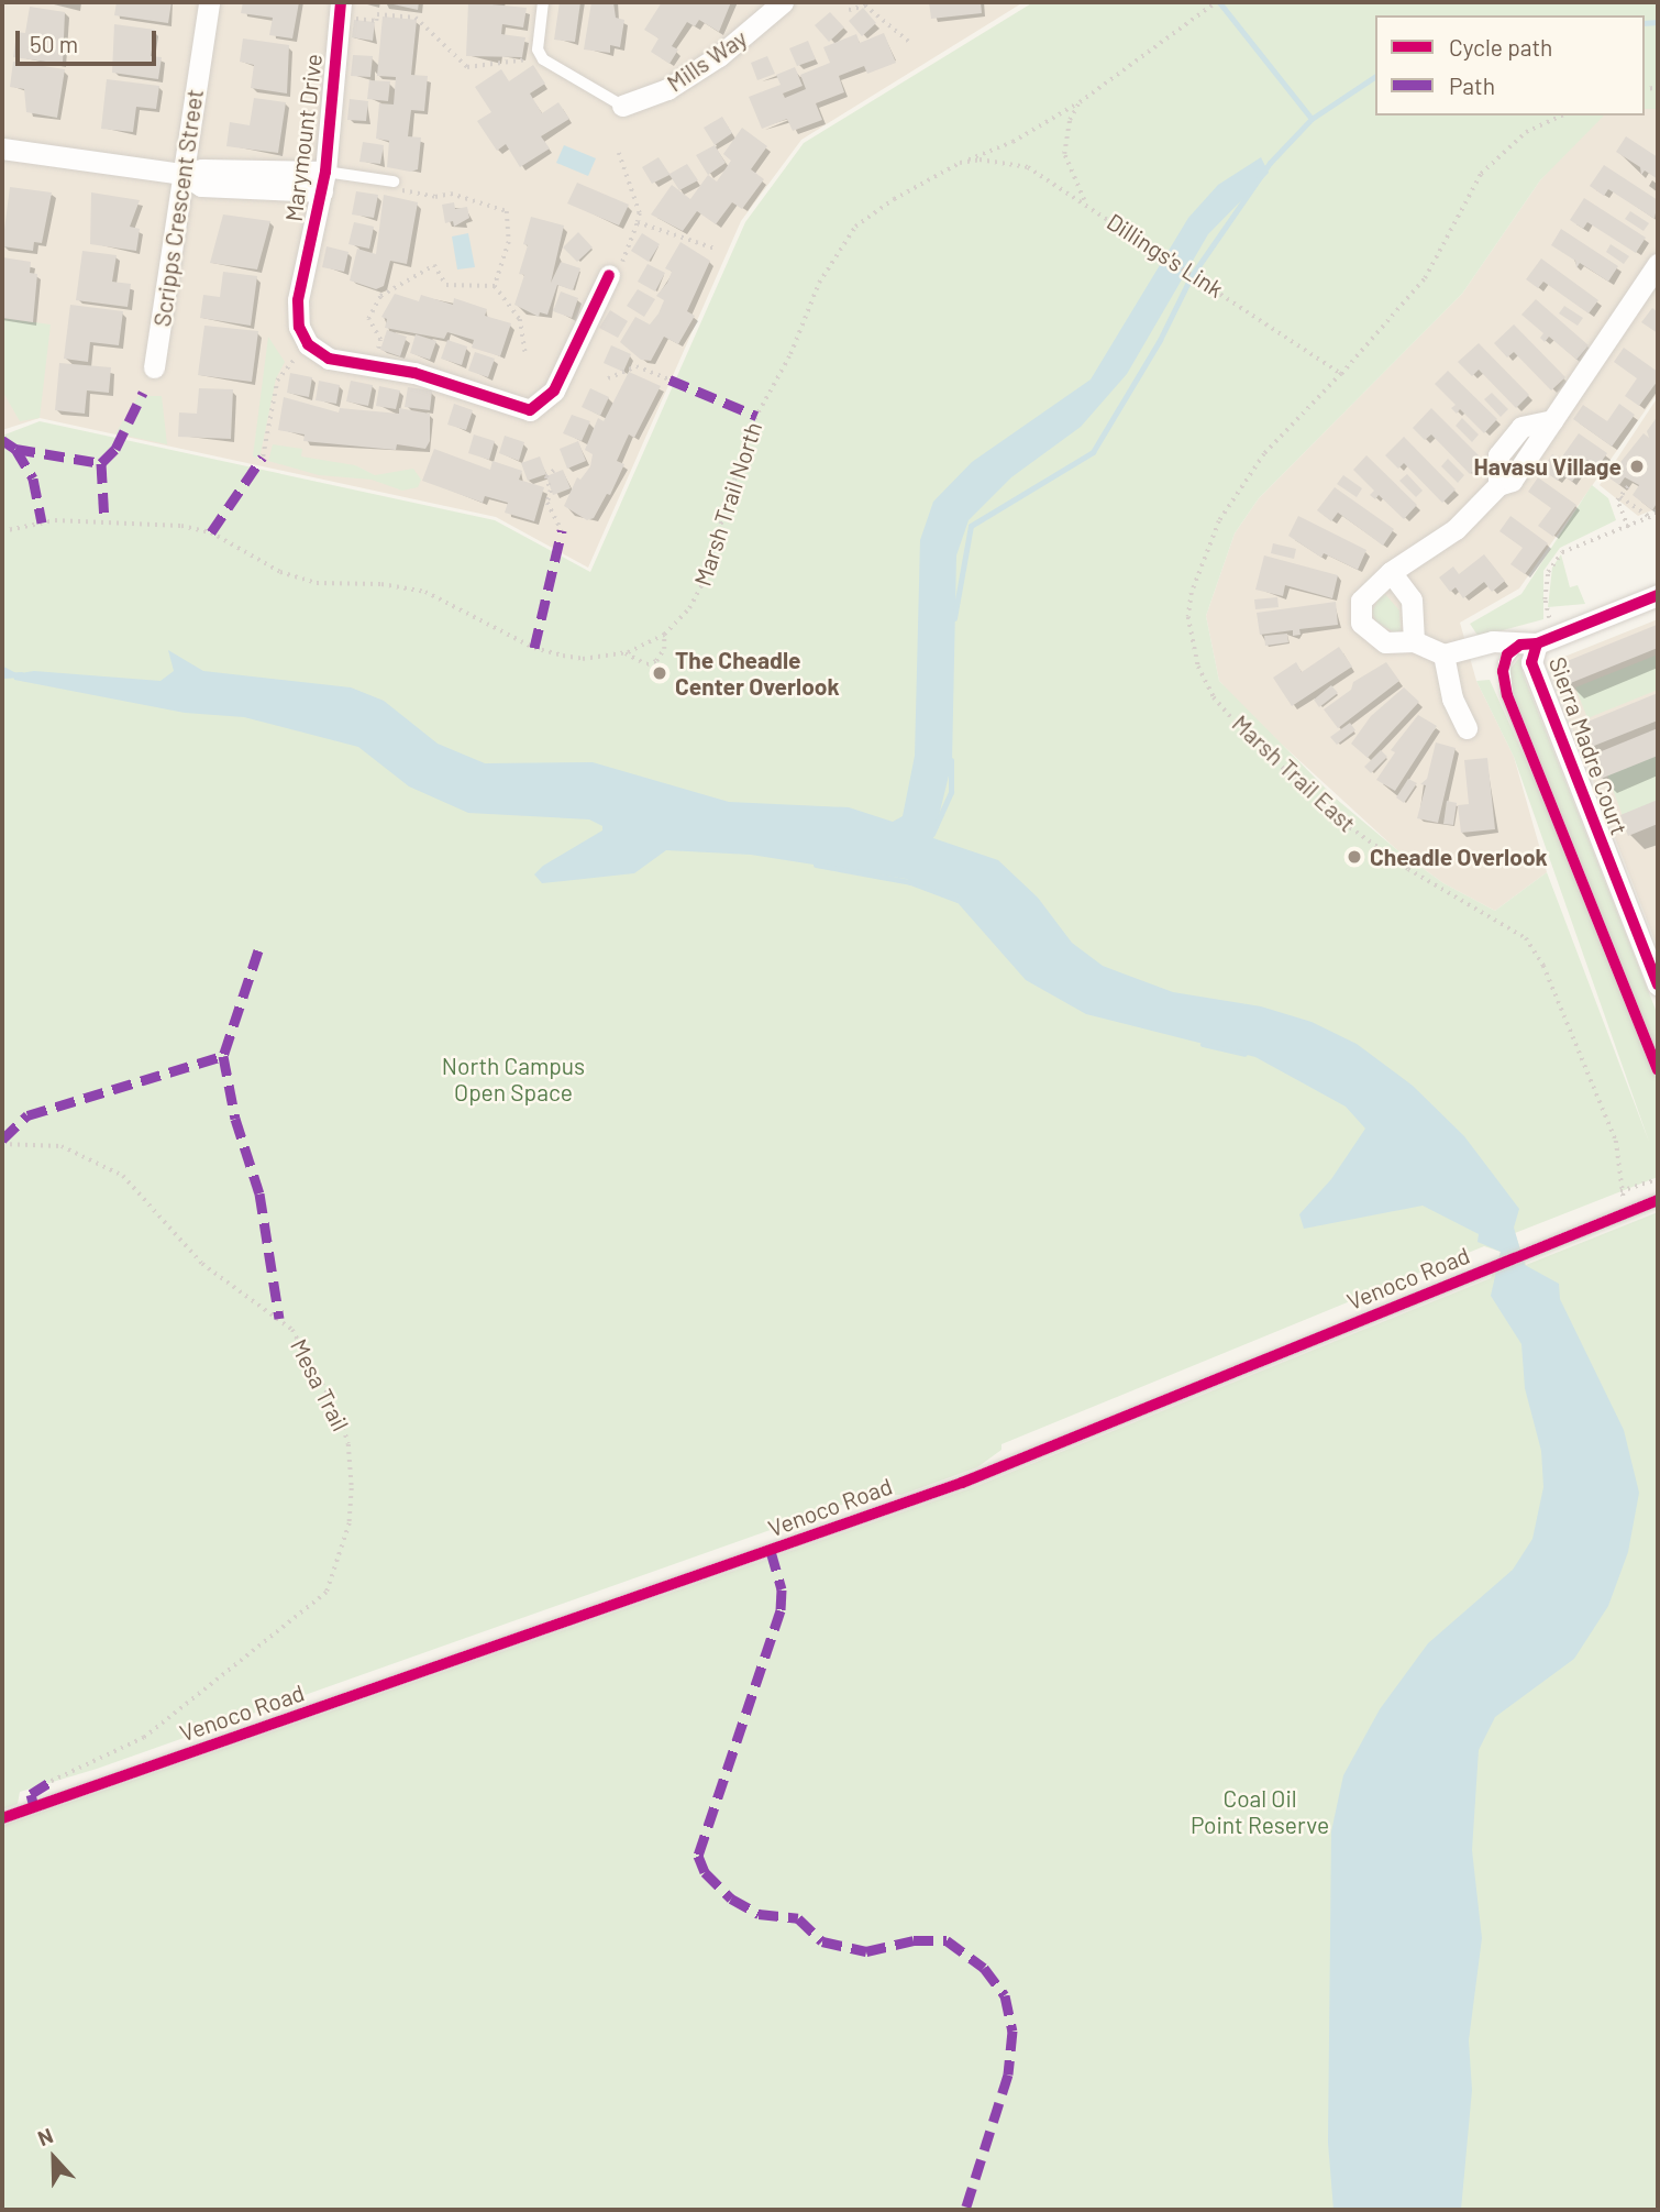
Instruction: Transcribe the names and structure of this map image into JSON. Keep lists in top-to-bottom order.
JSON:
{
  "streets": {
    "street": [
      "Mills Way",
      "Marymount Drive",
      "Scripps Crescent Street",
      "Sierra Madre Court"
    ],
    "lane": ["Venoco Road"],
    "path": [
      "Dillings's Link",
      "Marsh Trail North",
      "Marsh Trail East",
      "Mesa Trail"
    ]
  },
  "crossings": [
    ["Marymount Drive", "Scripps Crescent Street"],
    ["Dillings's Link", "Marsh Trail North"],
    ["Dillings's Link", "Marsh Trail East"],
    ["Marsh Trail East", "Venoco Road"]
  ],
  "parks": ["North Campus Open Space", "Coal Oil Point Reserve"],
  "places": ["Havasu Village", "The Cheadle Center Overlook", "Cheadle Overlook"],
  "legend": ["Cycle path", "Path"],
  "scale_bar": "50 m",
  "north": "top"
}
